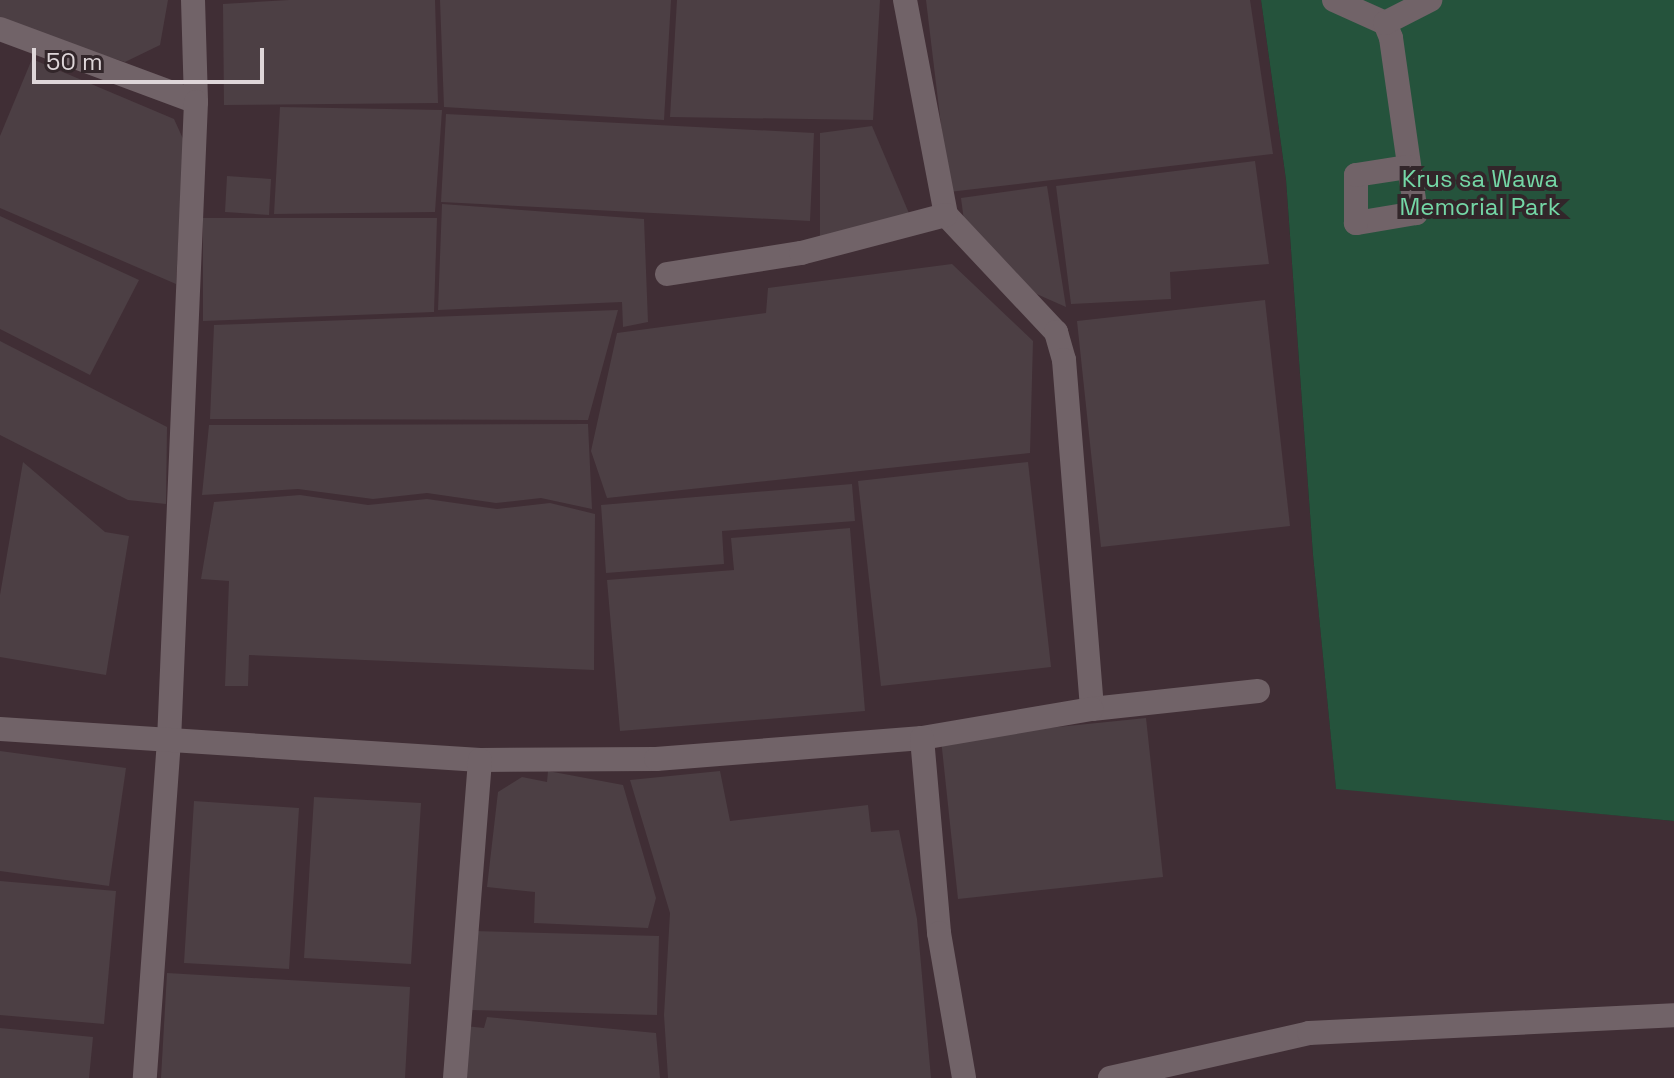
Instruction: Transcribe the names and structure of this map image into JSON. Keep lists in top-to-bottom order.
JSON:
{
  "parks": ["Krus sa Wawa Memorial Park"],
  "scale_bar": "50 m"
}
